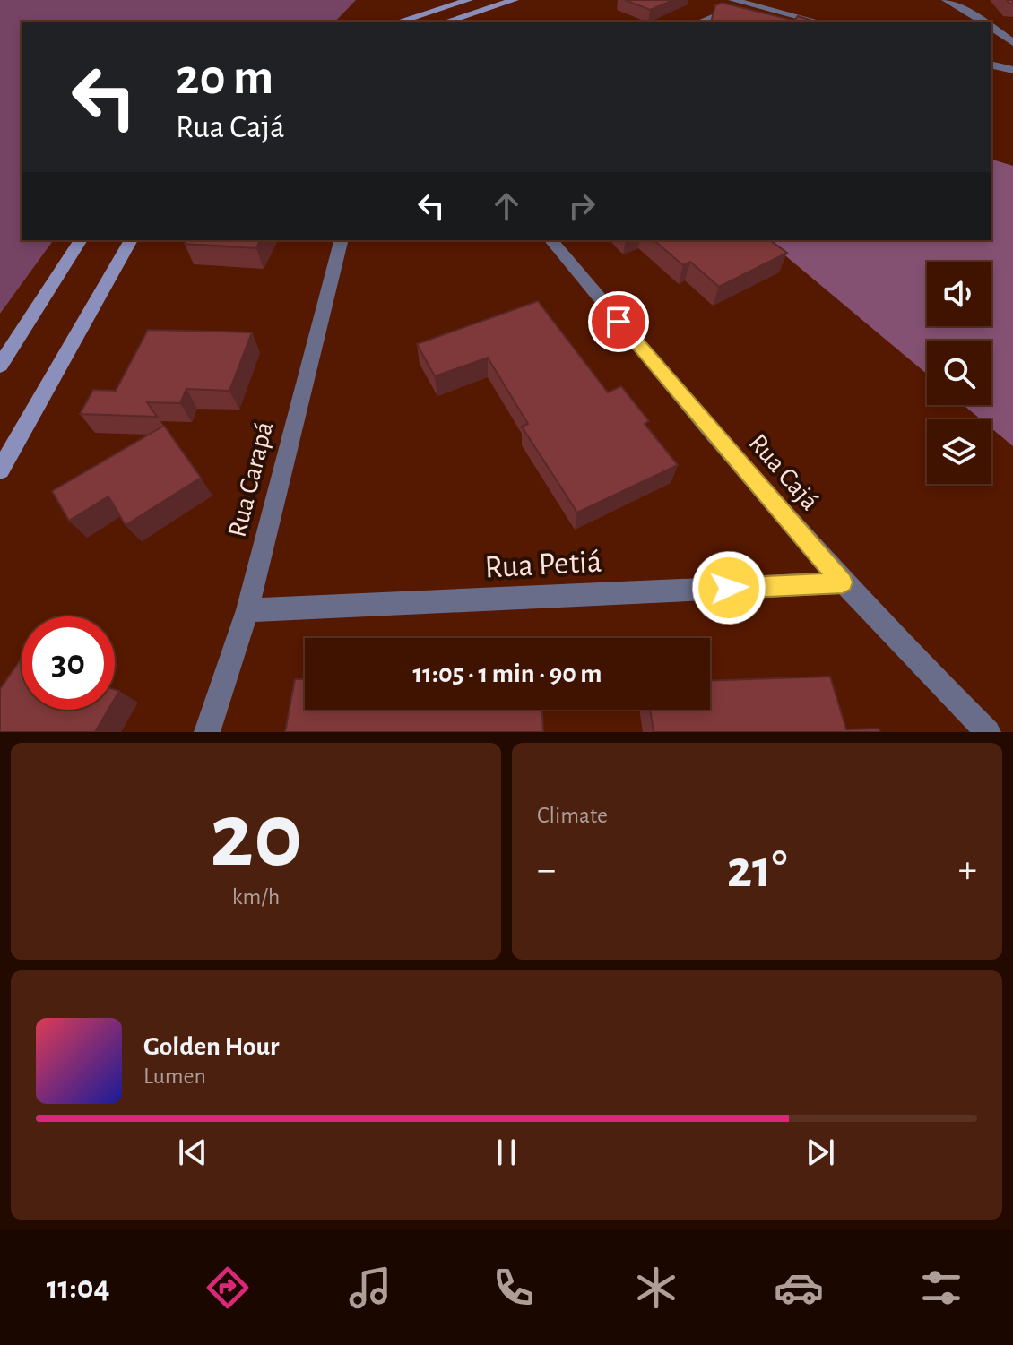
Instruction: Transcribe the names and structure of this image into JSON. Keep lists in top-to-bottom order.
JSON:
{
  "streets": {
    "street": ["Rua Cajá", "Rua Carapá", "Rua Petiá"]
  },
  "crossings": [
    ["Rua Cajá", "Rua Petiá"],
    ["Rua Carapá", "Rua Petiá"]
  ],
  "page": {
    "turn": ["20 m", "Rua Cajá"],
    "limit": "30",
    "trip": "11:05 · 1 min · 90 m",
    "tile": [
      ["20", "km/h"],
      "Climate"
    ],
    "heat": ["−", "21°", "+"],
    "song": ["Golden Hour", "Lumen"],
    "tabs": "11:04"
  }
}
